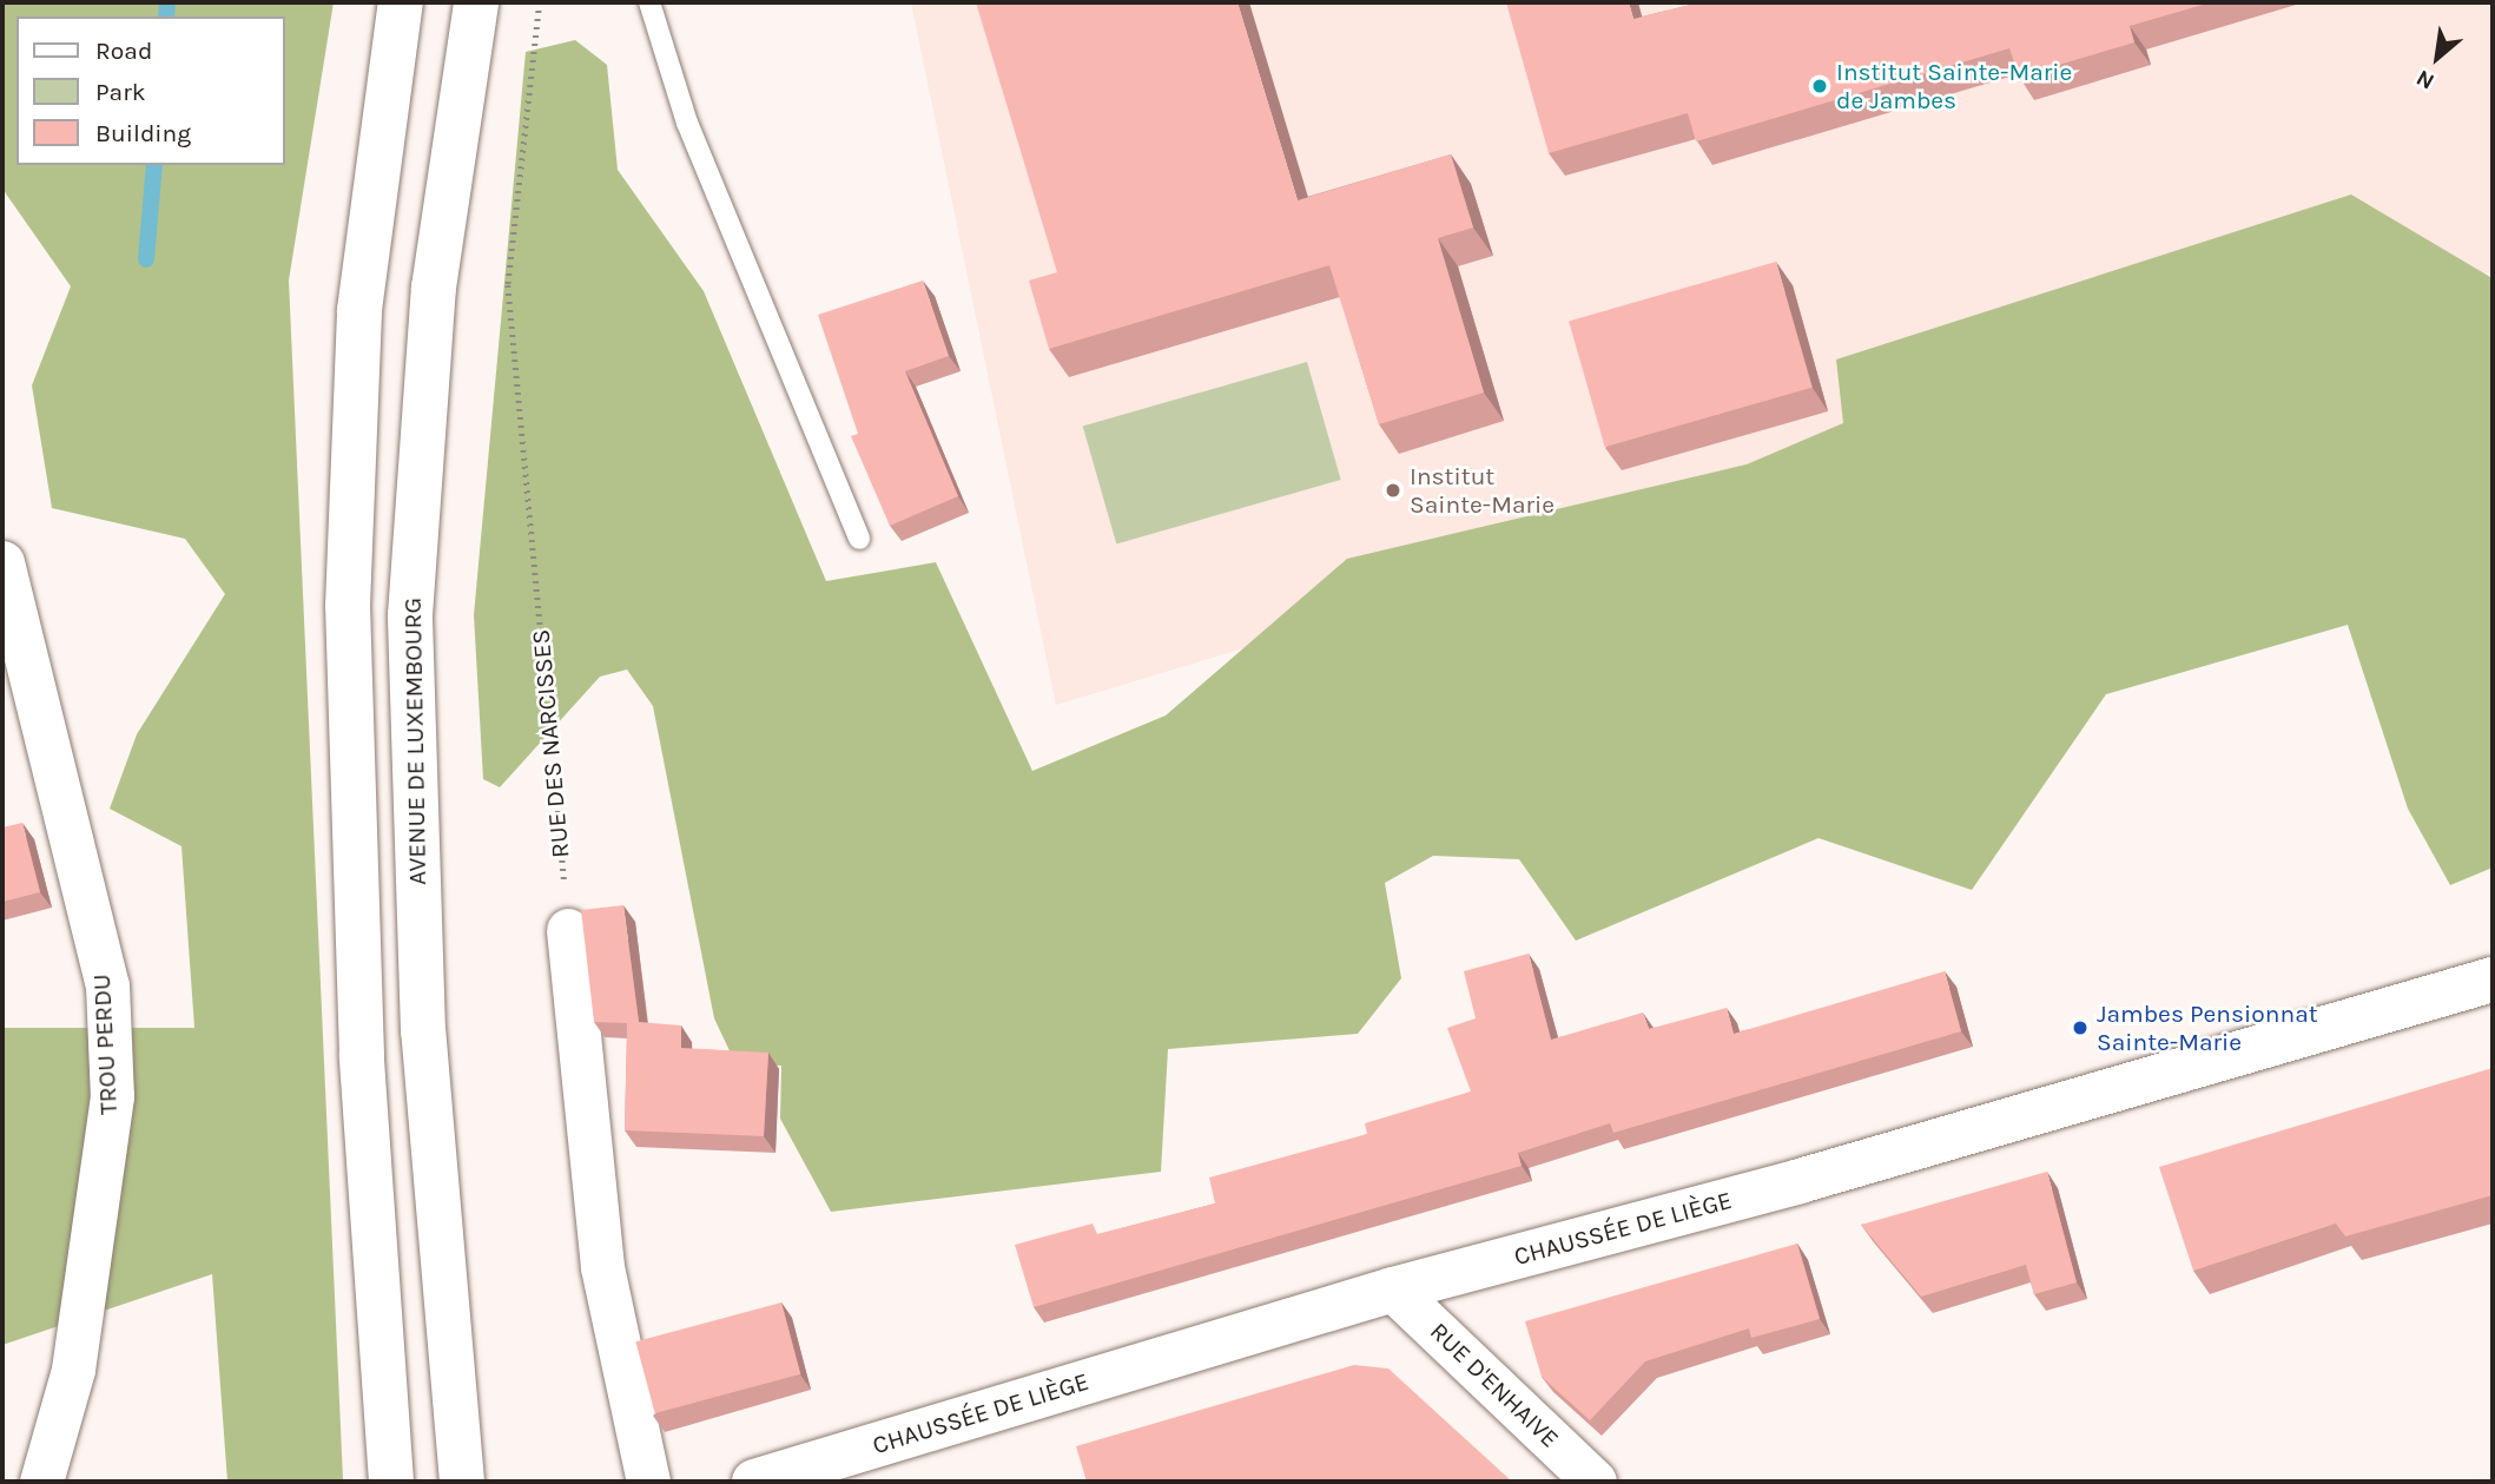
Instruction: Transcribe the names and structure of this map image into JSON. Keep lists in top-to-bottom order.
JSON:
{
  "streets": {
    "main road": ["AVENUE DE LUXEMBOURG", "CHAUSSÉE DE LIÈGE"],
    "street": ["TROU PERDU", "RUE D'ENHAIVE"],
    "path": ["RUE DES NARCISSES"]
  },
  "crossings": [
    ["CHAUSSÉE DE LIÈGE", "RUE D'ENHAIVE"]
  ],
  "places": ["Institut Sainte-Marie de Jambes", "Institut Sainte-Marie", "Jambes Pensionnat Sainte-Marie"],
  "legend": ["Road", "Park", "Building"],
  "north": "bottom left"
}
